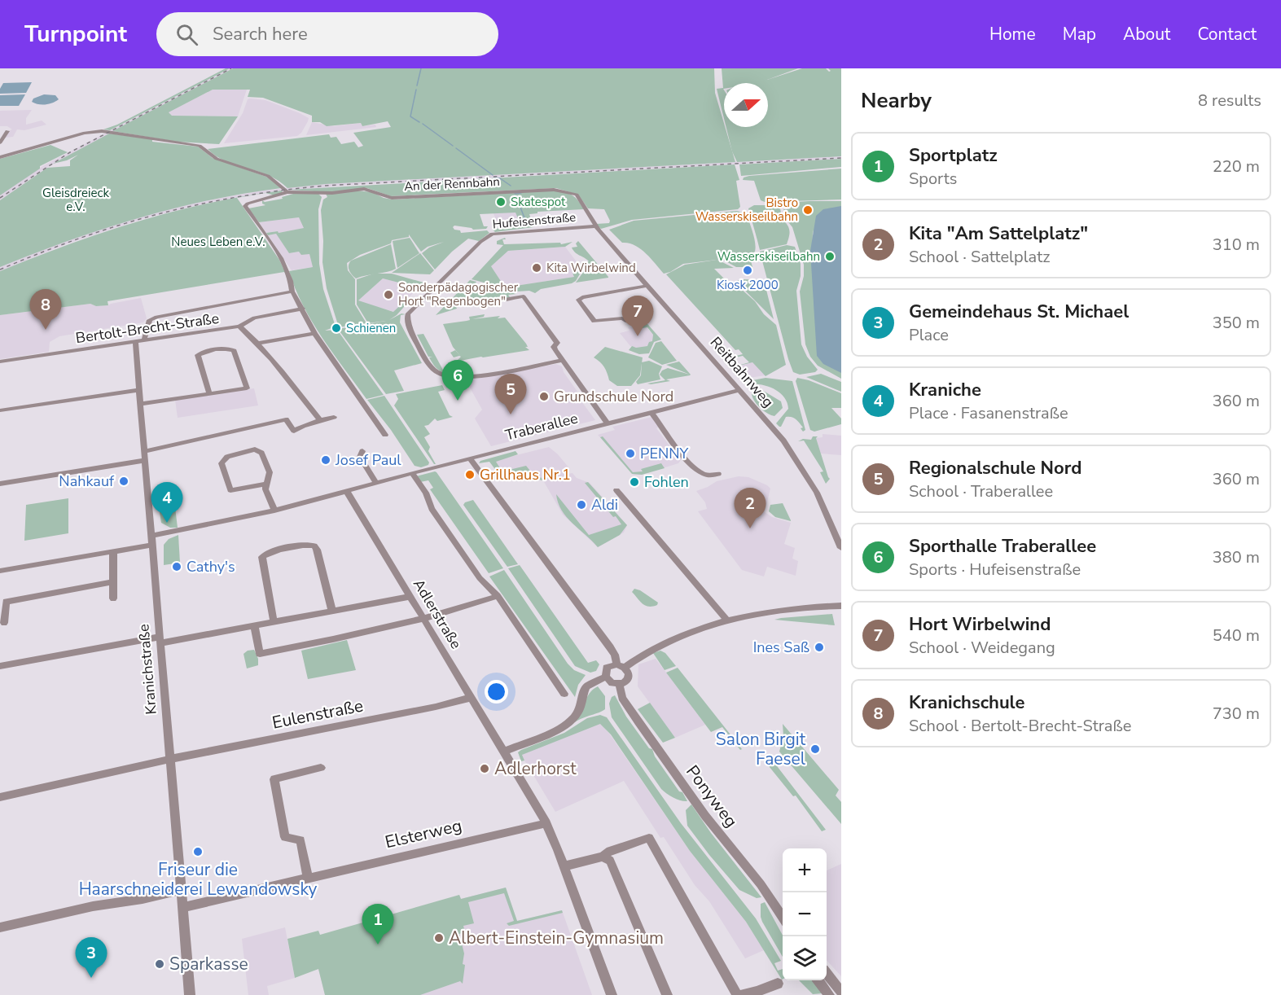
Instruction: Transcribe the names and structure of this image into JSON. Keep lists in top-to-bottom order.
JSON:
{
  "streets": {
    "street": [
      "An der Rennbahn",
      "Hufeisenstraße",
      "Bertolt-Brecht-Straße",
      "Reitbahnweg",
      "Traberallee",
      "Adlerstraße",
      "Kranichstraße",
      "Eulenstraße",
      "Ponyweg",
      "Elsterweg"
    ]
  },
  "crossings": [
    ["An der Rennbahn", "Hufeisenstraße"],
    ["An der Rennbahn", "Reitbahnweg"],
    ["Hufeisenstraße", "Reitbahnweg"],
    ["Bertolt-Brecht-Straße", "Kranichstraße"],
    ["Reitbahnweg", "Traberallee"],
    ["Traberallee", "Adlerstraße"],
    ["Traberallee", "Kranichstraße"],
    ["Adlerstraße", "Eulenstraße"],
    ["Adlerstraße", "Elsterweg"],
    ["Kranichstraße", "Eulenstraße"],
    ["Kranichstraße", "Elsterweg"]
  ],
  "parks": ["Gleisdreieck e.V.", "Neues Leben e.V."],
  "places": [
    "Skatespot",
    "Bistro Wasserskiseilbahn",
    "Wasserskiseilbahn",
    "Kita Wirbelwind",
    "Kiosk 2000",
    "Sonderpädagogischer Hort \"Regenbogen\"",
    "Schienen",
    "Grundschule Nord",
    "PENNY",
    "Josef Paul",
    "Grillhaus Nr.1",
    "Nahkauf",
    "Fohlen",
    "Aldi",
    "Cathy's",
    "Ines Saß",
    "Salon Birgit Faesel",
    "Adlerhorst",
    "Friseur die Haarschneiderei Lewandowsky",
    "Albert-Einstein-Gymnasium",
    "Sparkasse"
  ],
  "north": "right",
  "page": {
    "header": "Turnpoint",
    "search": "Search here",
    "nav": [
      "Home",
      "Map",
      "About",
      "Contact"
    ],
    "heading": ["Nearby", "8 results"],
    "list": [
      {
        "mark": "1",
        "name": "Sportplatz",
        "note": "Sports",
        "value": "220 m"
      },
      {
        "mark": "2",
        "name": "Kita \"Am Sattelplatz\"",
        "note": "School · Sattelplatz",
        "value": "310 m"
      },
      {
        "mark": "3",
        "name": "Gemeindehaus St. Michael",
        "note": "Place",
        "value": "350 m"
      },
      {
        "mark": "4",
        "name": "Kraniche",
        "note": "Place · Fasanenstraße",
        "value": "360 m"
      },
      {
        "mark": "5",
        "name": "Regionalschule Nord",
        "note": "School · Traberallee",
        "value": "360 m"
      },
      {
        "mark": "6",
        "name": "Sporthalle Traberallee",
        "note": "Sports · Hufeisenstraße",
        "value": "380 m"
      },
      {
        "mark": "7",
        "name": "Hort Wirbelwind",
        "note": "School · Weidegang",
        "value": "540 m"
      },
      {
        "mark": "8",
        "name": "Kranichschule",
        "note": "School · Bertolt-Brecht-Straße",
        "value": "730 m"
      }
    ],
    "pins": [
      "8",
      "7",
      "6",
      "5",
      "4",
      "2",
      "1",
      "3"
    ],
    "map_buttons": ["+", "−"]
  }
}
